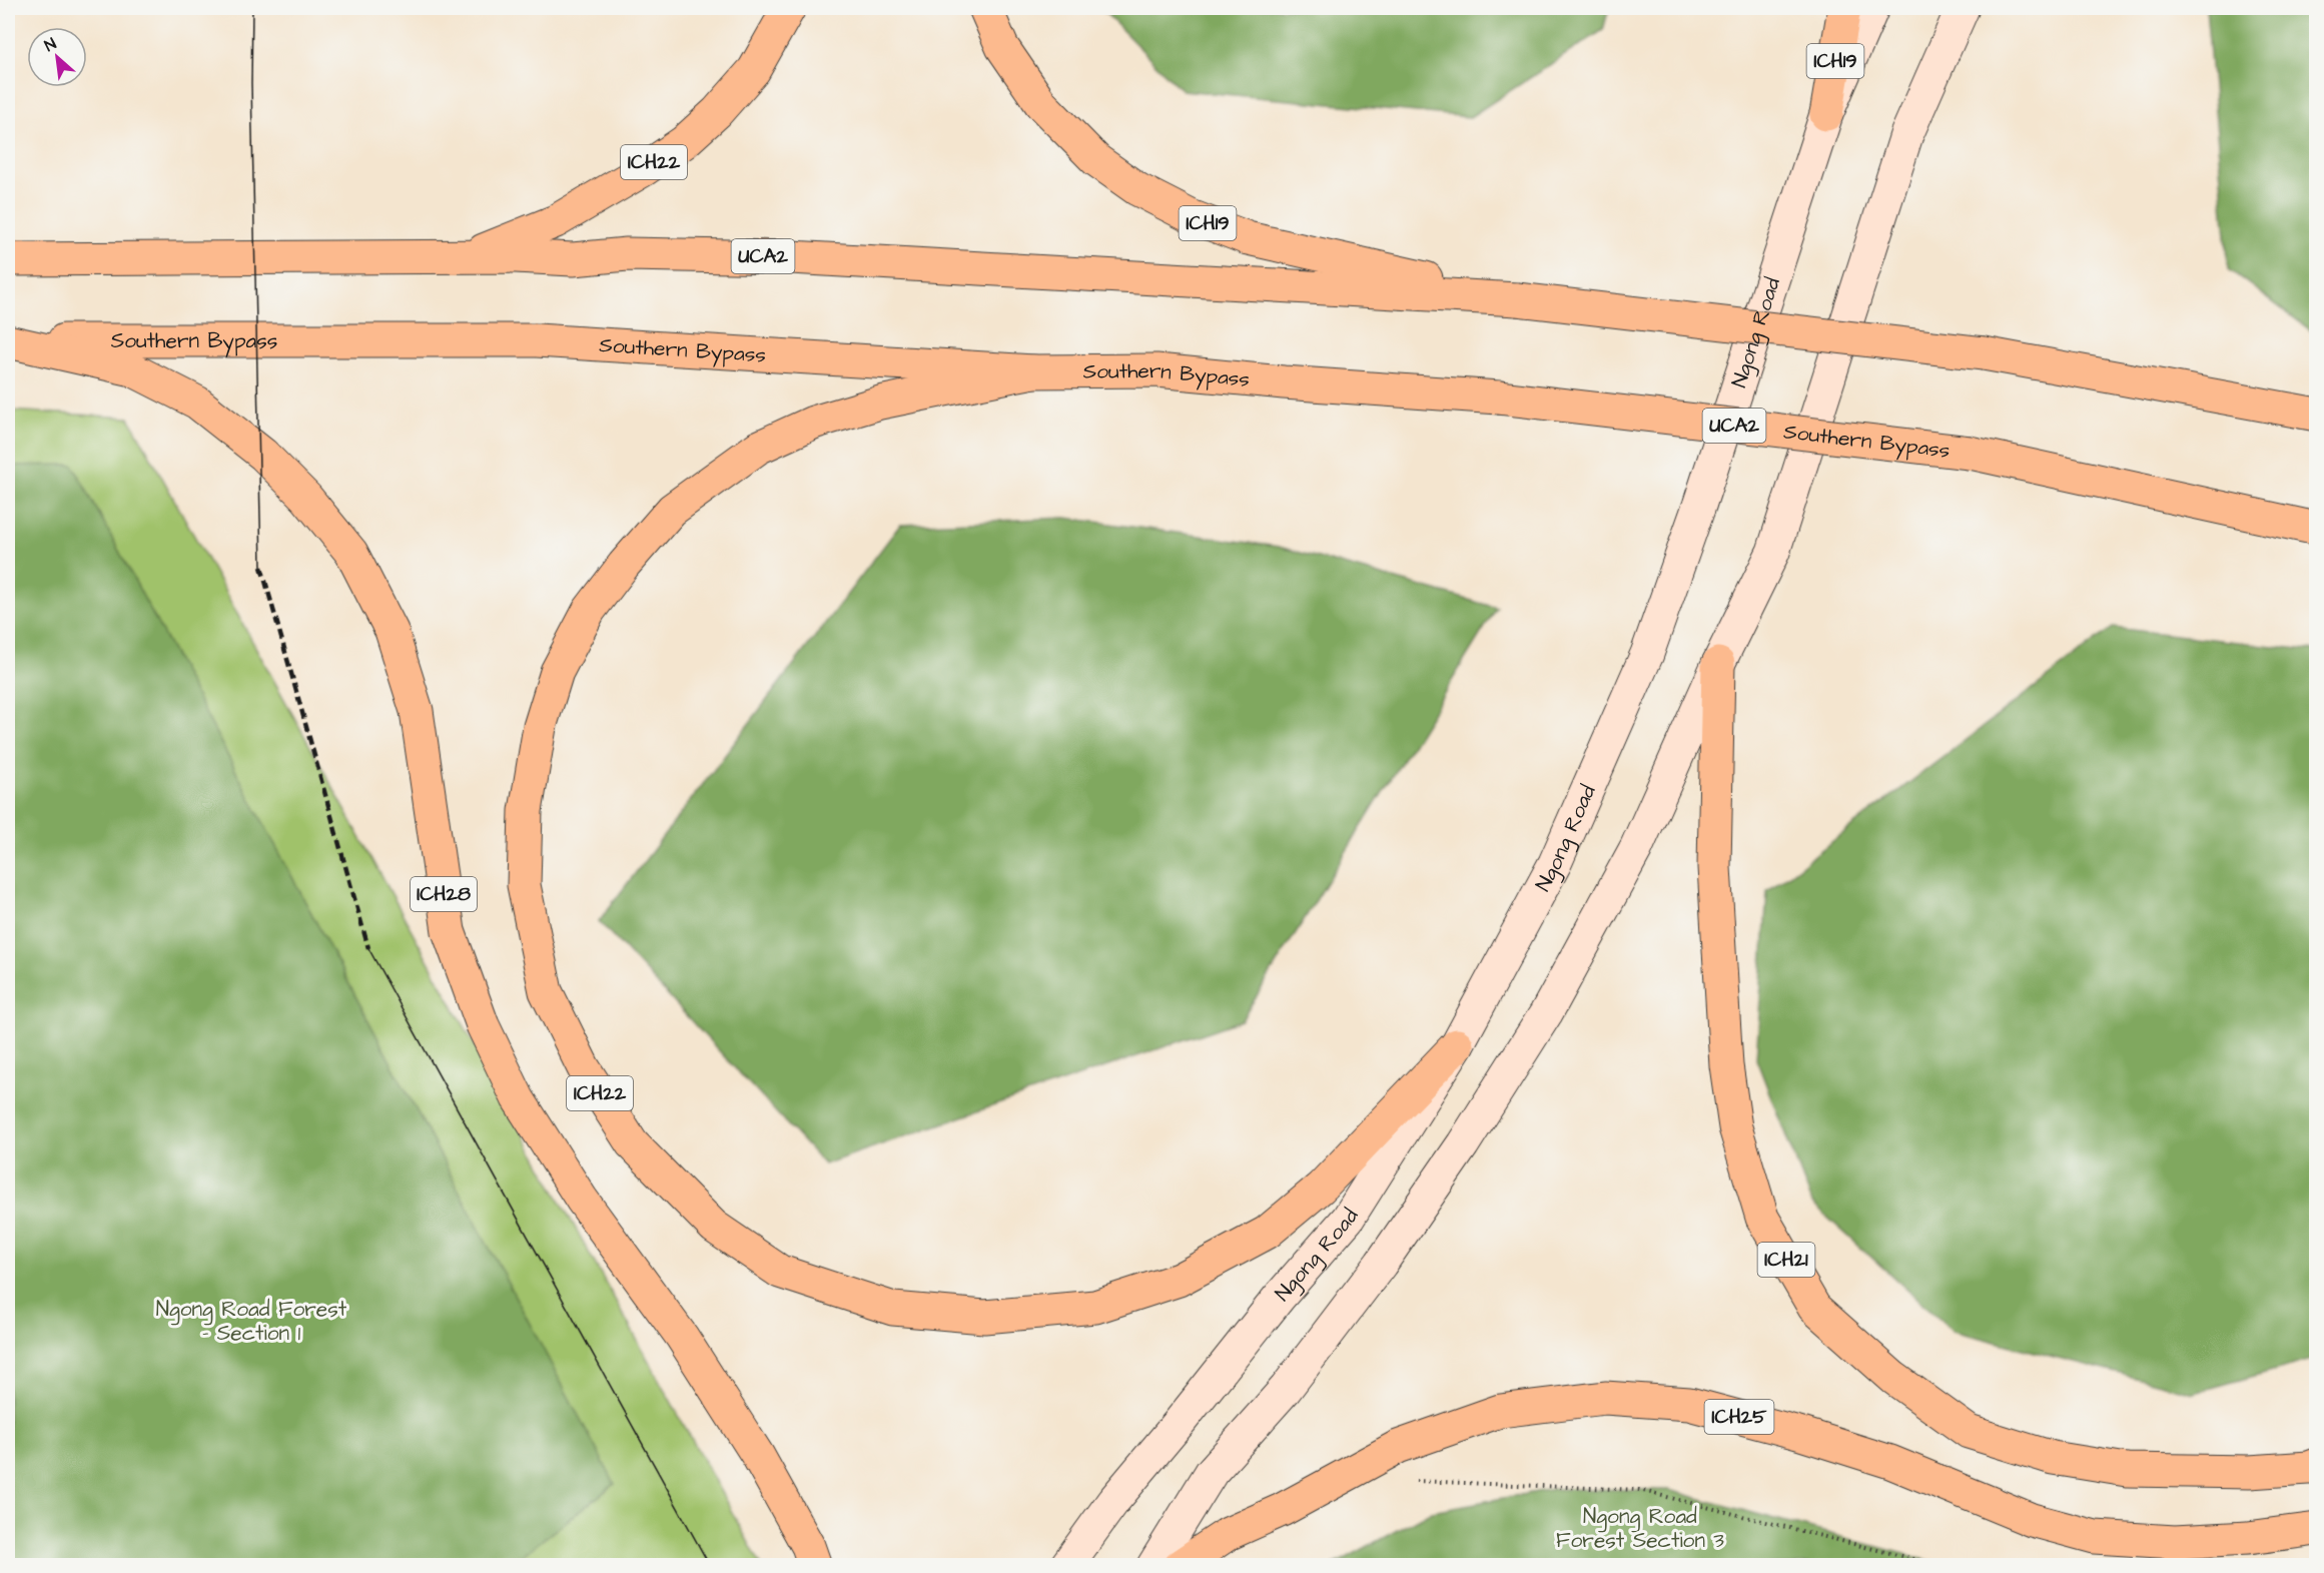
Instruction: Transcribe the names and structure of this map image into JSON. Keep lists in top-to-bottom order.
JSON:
{
  "streets": {
    "highway": [
      "ICH19",
      "ICH22",
      "UCA2",
      "Southern Bypass",
      "ICH28",
      "ICH21",
      "ICH25"
    ],
    "main road": ["Ngong Road"]
  },
  "crossings": [
    ["ICH19", "UCA2"],
    ["ICH19", "Ngong Road"],
    ["ICH22", "UCA2"],
    ["ICH22", "Ngong Road"],
    ["ICH22", "Southern Bypass"],
    ["Southern Bypass", "ICH28"]
  ],
  "parks": ["Ngong Road Forest - Section 1", "Ngong Road Forest Section 3"],
  "north": "top left"
}
